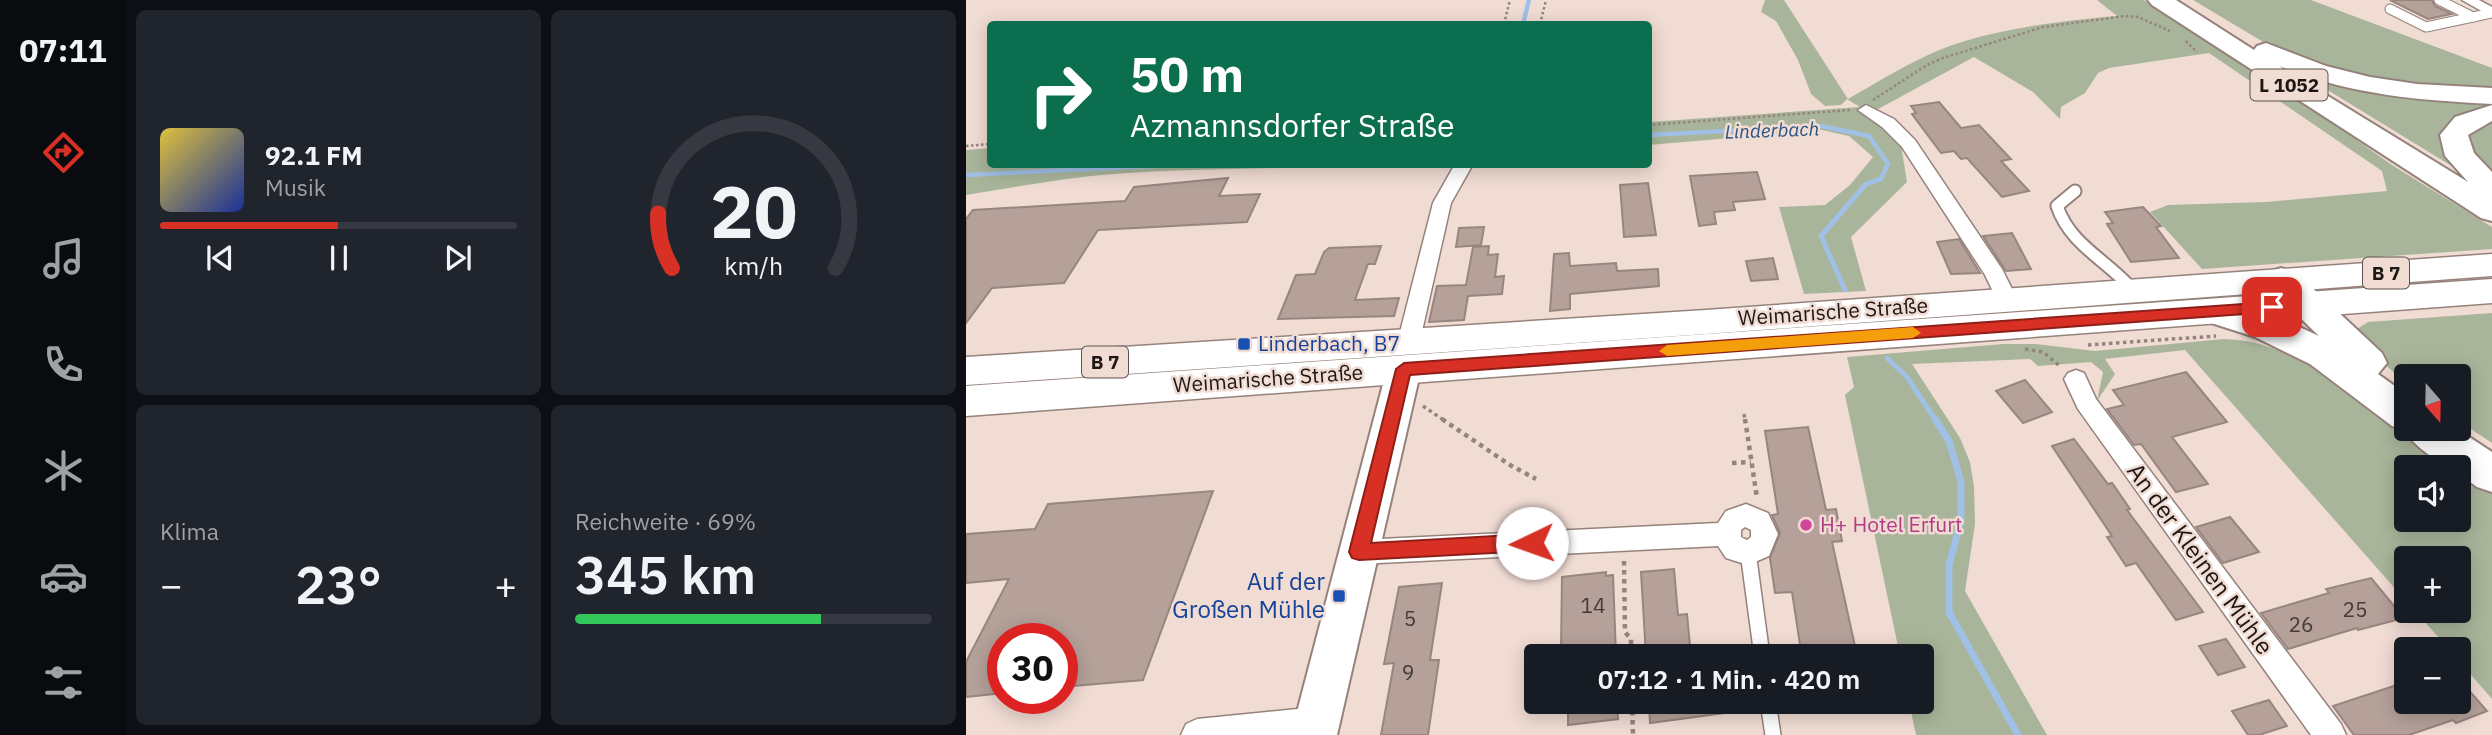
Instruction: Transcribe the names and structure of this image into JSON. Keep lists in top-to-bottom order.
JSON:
{
  "streets": {
    "highway": ["L 1052", "B 7"],
    "main road": ["Weimarische Straße"],
    "street": ["An der Kleinen Mühle"]
  },
  "crossings": [
    ["B 7", "Weimarische Straße"]
  ],
  "water": ["Linderbach"],
  "places": {
    "transit": ["Linderbach, B7", "Auf der Großen Mühle"],
    "other": ["H+ Hotel Erfurt"]
  },
  "house_numbers": [
    "14",
    "25",
    "5",
    "26",
    "9"
  ],
  "north": "bottom",
  "page": {
    "tabs": "07:11",
    "turn": ["50 m", "Azmannsdorfer Straße"],
    "song": ["92.1 FM", "Musik"],
    "map_buttons": ["+", "−"],
    "tile": [
      "Klima",
      ["Reichweite · 69%", "345 km"]
    ],
    "heat": ["−", "23°", "+"],
    "limit": "30",
    "trip": "07:12 · 1 Min. · 420 m",
    "gauge": ["20", "km/h"]
  }
}
